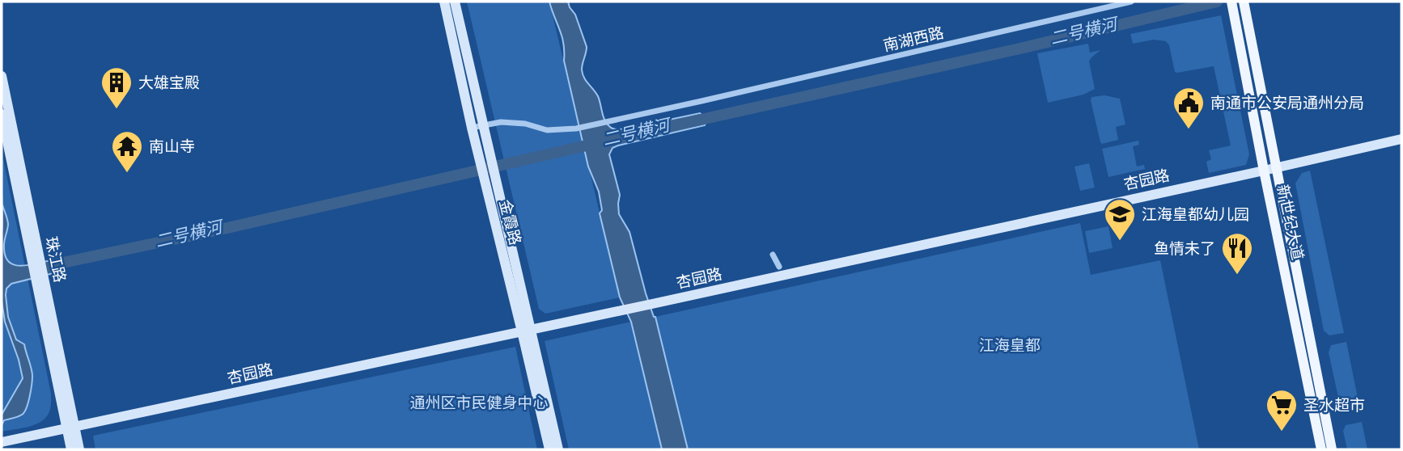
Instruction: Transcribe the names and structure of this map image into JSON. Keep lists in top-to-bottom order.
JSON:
{
  "streets": {
    "main road": ["新世纪大道"],
    "street": [
      "南湖西路",
      "杏园路",
      "金霞路",
      "珠江路"
    ]
  },
  "crossings": [
    ["南湖西路", "金霞路"],
    ["杏园路", "金霞路"],
    ["杏园路", "新世纪大道"],
    ["杏园路", "珠江路"]
  ],
  "water": ["二号横河"],
  "parks": ["江海皇都", "通州区市民健身中心"],
  "places": {
    "building": ["大雄宝殿"],
    "public building": ["南通市公安局通州分局"],
    "temple": ["南山寺"],
    "school or university": ["江海皇都幼儿园"],
    "restaurant": ["鱼情未了"],
    "supermarket": ["圣水超市"]
  }
}
